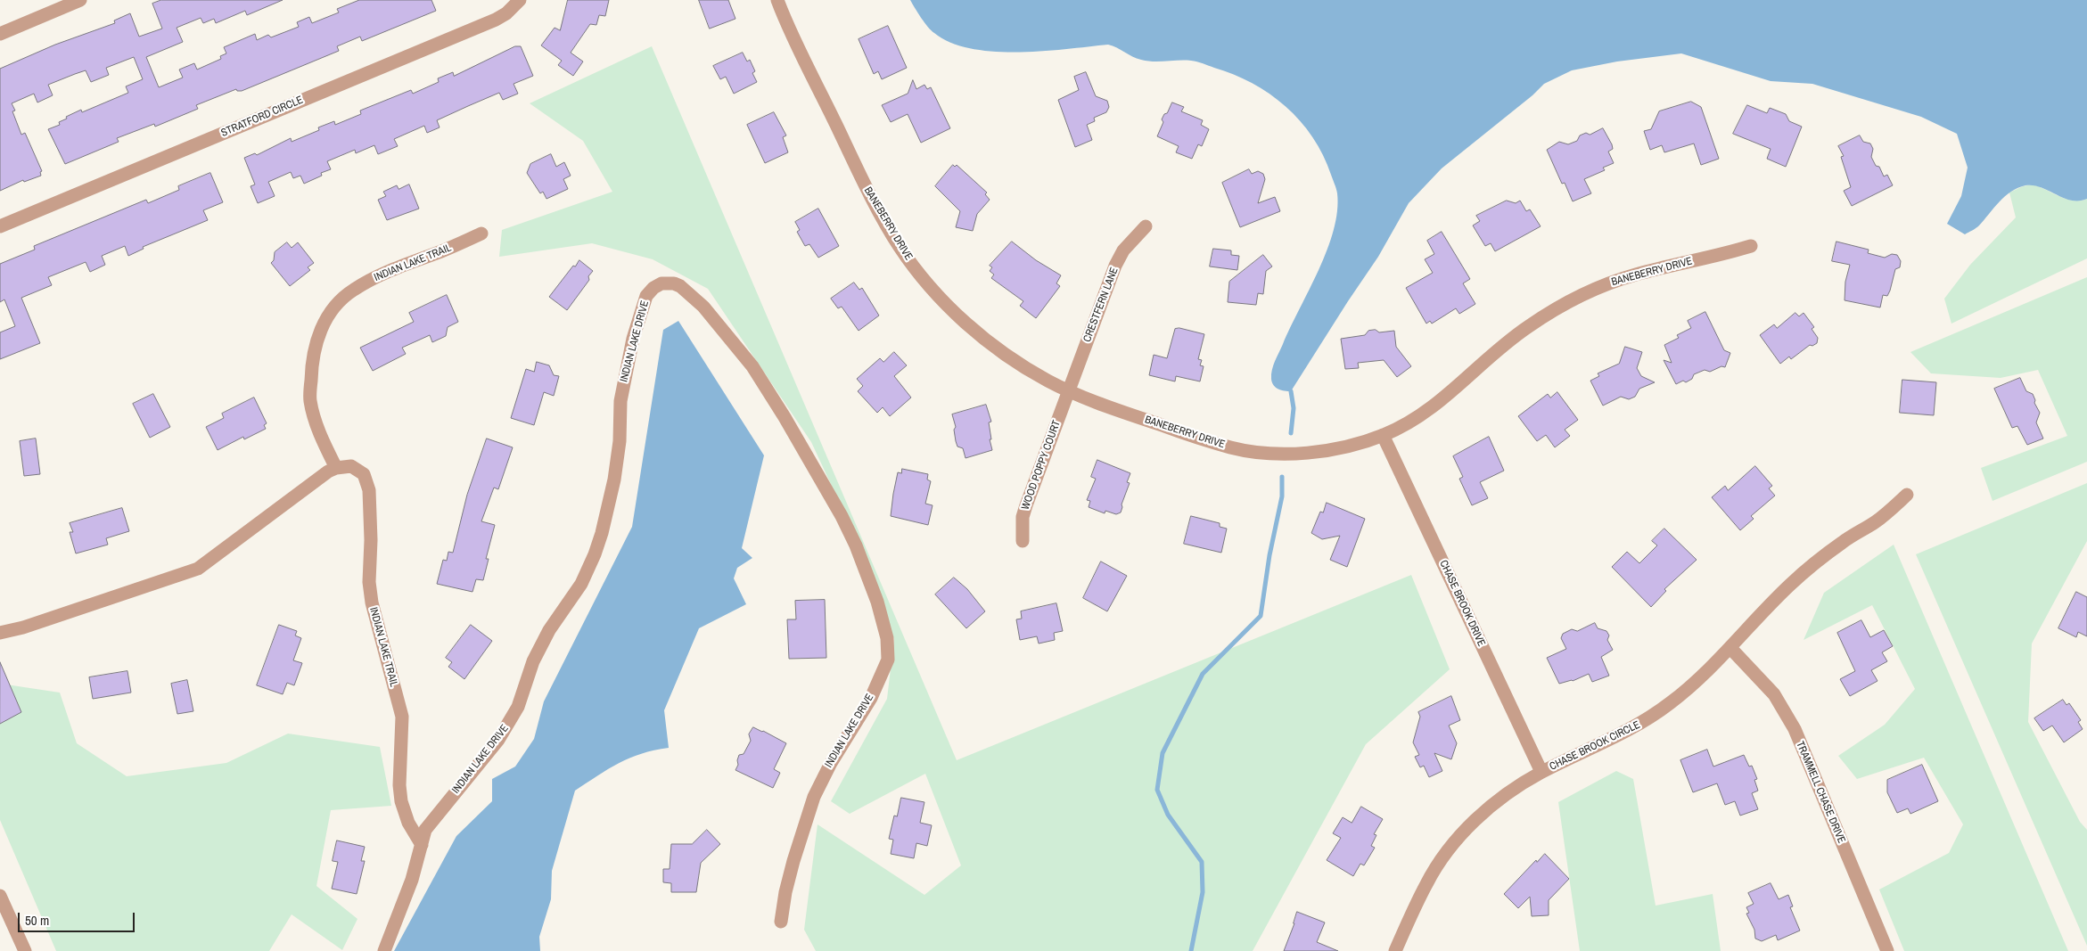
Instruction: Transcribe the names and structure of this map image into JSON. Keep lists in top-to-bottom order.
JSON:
{
  "streets": {
    "street": [
      "STRATFORD CIRCLE",
      "BANEBERRY DRIVE",
      "INDIAN LAKE TRAIL",
      "CRESTFERN LANE",
      "INDIAN LAKE DRIVE",
      "WOOD POPPY COURT",
      "CHASE BROOK DRIVE",
      "CHASE BROOK CIRCLE",
      "TRAMMELL CHASE DRIVE"
    ]
  },
  "crossings": [
    ["BANEBERRY DRIVE", "CRESTFERN LANE"],
    ["BANEBERRY DRIVE", "WOOD POPPY COURT"],
    ["BANEBERRY DRIVE", "CHASE BROOK DRIVE"],
    ["INDIAN LAKE TRAIL", "INDIAN LAKE DRIVE"],
    ["CRESTFERN LANE", "WOOD POPPY COURT"],
    ["CHASE BROOK DRIVE", "CHASE BROOK CIRCLE"],
    ["CHASE BROOK CIRCLE", "TRAMMELL CHASE DRIVE"]
  ],
  "scale_bar": "50 m"
}
